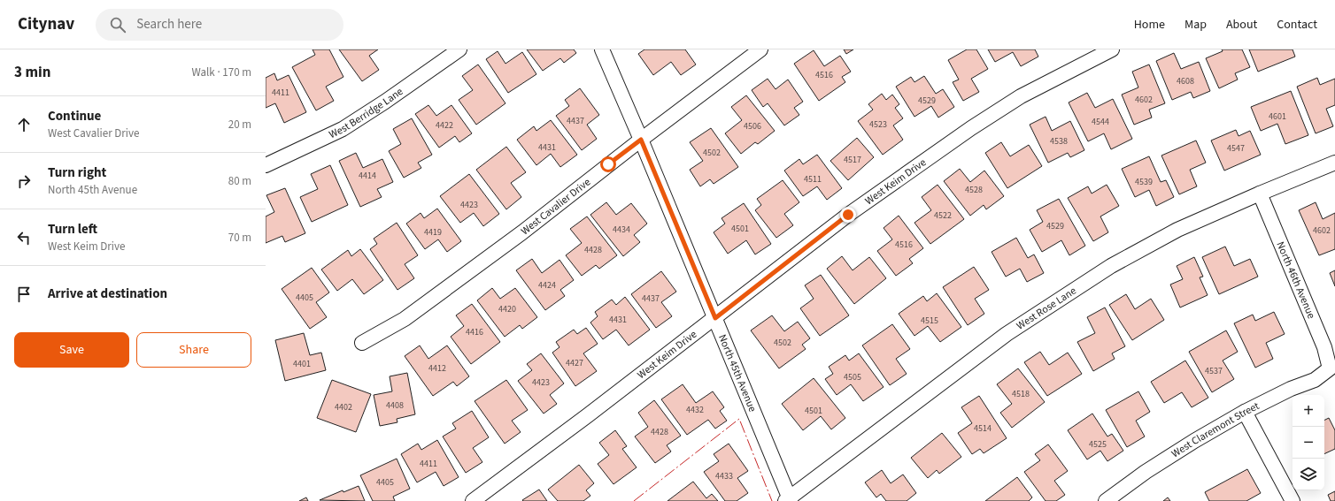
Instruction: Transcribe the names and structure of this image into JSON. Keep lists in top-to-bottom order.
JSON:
{
  "streets": {
    "street": [
      "West Berridge Lane",
      "West Keim Drive",
      "West Cavalier Drive",
      "North 46th Avenue",
      "West Rose Lane",
      "North 45th Avenue",
      "West Claremont Street"
    ]
  },
  "crossings": [
    ["West Keim Drive", "North 45th Avenue"],
    ["West Cavalier Drive", "North 45th Avenue"],
    ["North 46th Avenue", "West Rose Lane"],
    ["North 46th Avenue", "West Claremont Street"],
    ["West Rose Lane", "North 45th Avenue"]
  ],
  "house_numbers": [
    "4516",
    "4608",
    "4411",
    "4602",
    "4529",
    "4601",
    "4437",
    "4544",
    "4523",
    "4422",
    "4506",
    "4538",
    "4431",
    "4547",
    "4502",
    "4517",
    "4414",
    "4511",
    "4539",
    "4528",
    "4423",
    "4522",
    "4529",
    "4501",
    "4434",
    "4602",
    "4419",
    "4516",
    "4428",
    "4424",
    "4405",
    "4437",
    "4420",
    "4431",
    "4515",
    "4416",
    "4502",
    "4427",
    "4401",
    "4412",
    "4537",
    "4505",
    "4423",
    "4518",
    "4408",
    "4402",
    "4432",
    "4501",
    "4514",
    "4428",
    "4525",
    "4411",
    "4433",
    "4405"
  ],
  "page": {
    "header": "Citynav",
    "search": "Search here",
    "nav": [
      "Home",
      "Map",
      "About",
      "Contact"
    ],
    "heading": ["3 min", "Walk · 170 m"],
    "list": [
      ["Continue", "West Cavalier Drive", "20 m"],
      ["Turn right", "North 45th Avenue", "80 m"],
      ["Turn left", "West Keim Drive", "70 m"],
      "Arrive at destination"
    ],
    "buttons": ["Save", "Share"],
    "map_buttons": ["+", "−"]
  }
}
